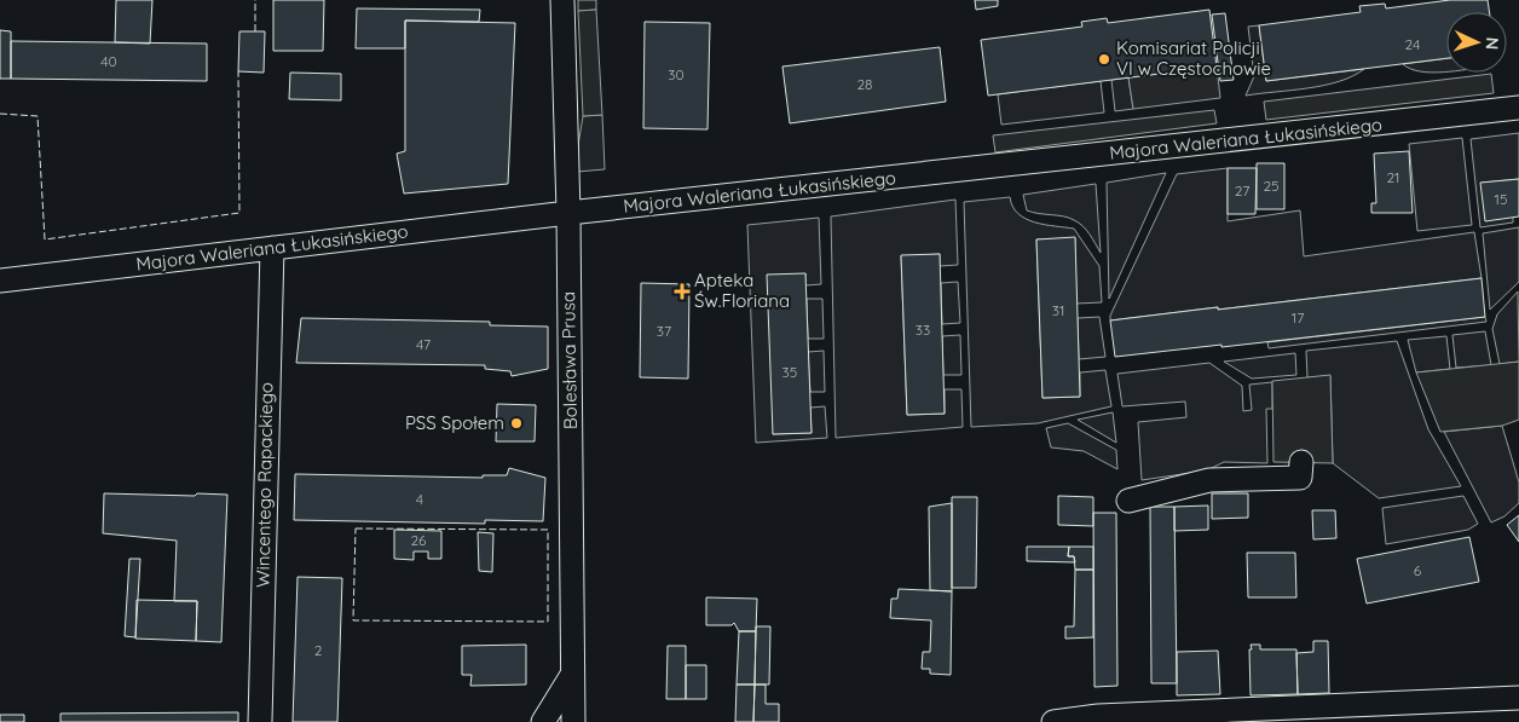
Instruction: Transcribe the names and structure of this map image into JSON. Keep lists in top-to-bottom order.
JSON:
{
  "streets": {
    "street": ["Majora Waleriana Łukasińskiego", "Bolesława Prusa", "Wincentego Rapackiego"]
  },
  "crossings": [
    ["Majora Waleriana Łukasińskiego", "Bolesława Prusa"],
    ["Majora Waleriana Łukasińskiego", "Wincentego Rapackiego"]
  ],
  "places": {
    "other": ["Komisariat Policji VI w Częstochowie", "PSS Społem"],
    "health": ["Apteka Św.Floriana"]
  },
  "house_numbers": [
    "24",
    "40",
    "30",
    "28",
    "21",
    "25",
    "27",
    "15",
    "31",
    "17",
    "33",
    "37",
    "47",
    "35",
    "4",
    "26",
    "6",
    "2"
  ],
  "north": "right"
}
